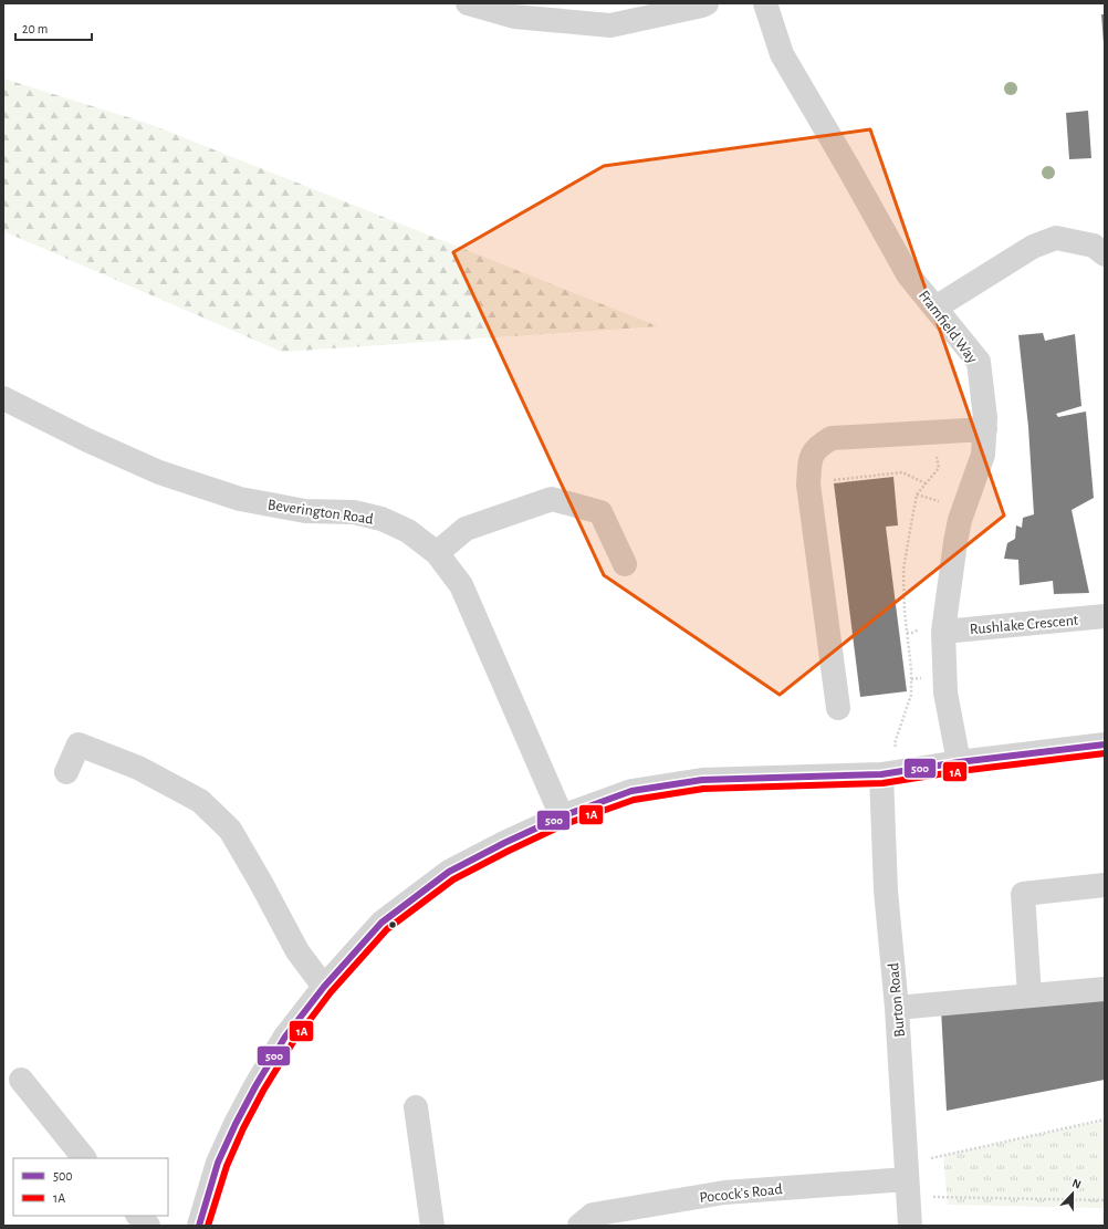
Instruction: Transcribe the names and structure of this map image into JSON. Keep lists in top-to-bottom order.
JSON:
{
  "streets": {
    "street": [
      "Framfield Way",
      "Beverington Road",
      "Rushlake Crescent",
      "Burton Road",
      "Pocock's Road"
    ]
  },
  "crossings": [
    ["Framfield Way", "Rushlake Crescent"],
    ["Burton Road", "Pocock's Road"]
  ],
  "lines": ["transit line 500", "transit line 1A"],
  "legend": ["500", "1A"],
  "scale_bar": "20 m",
  "north": "top"
}
